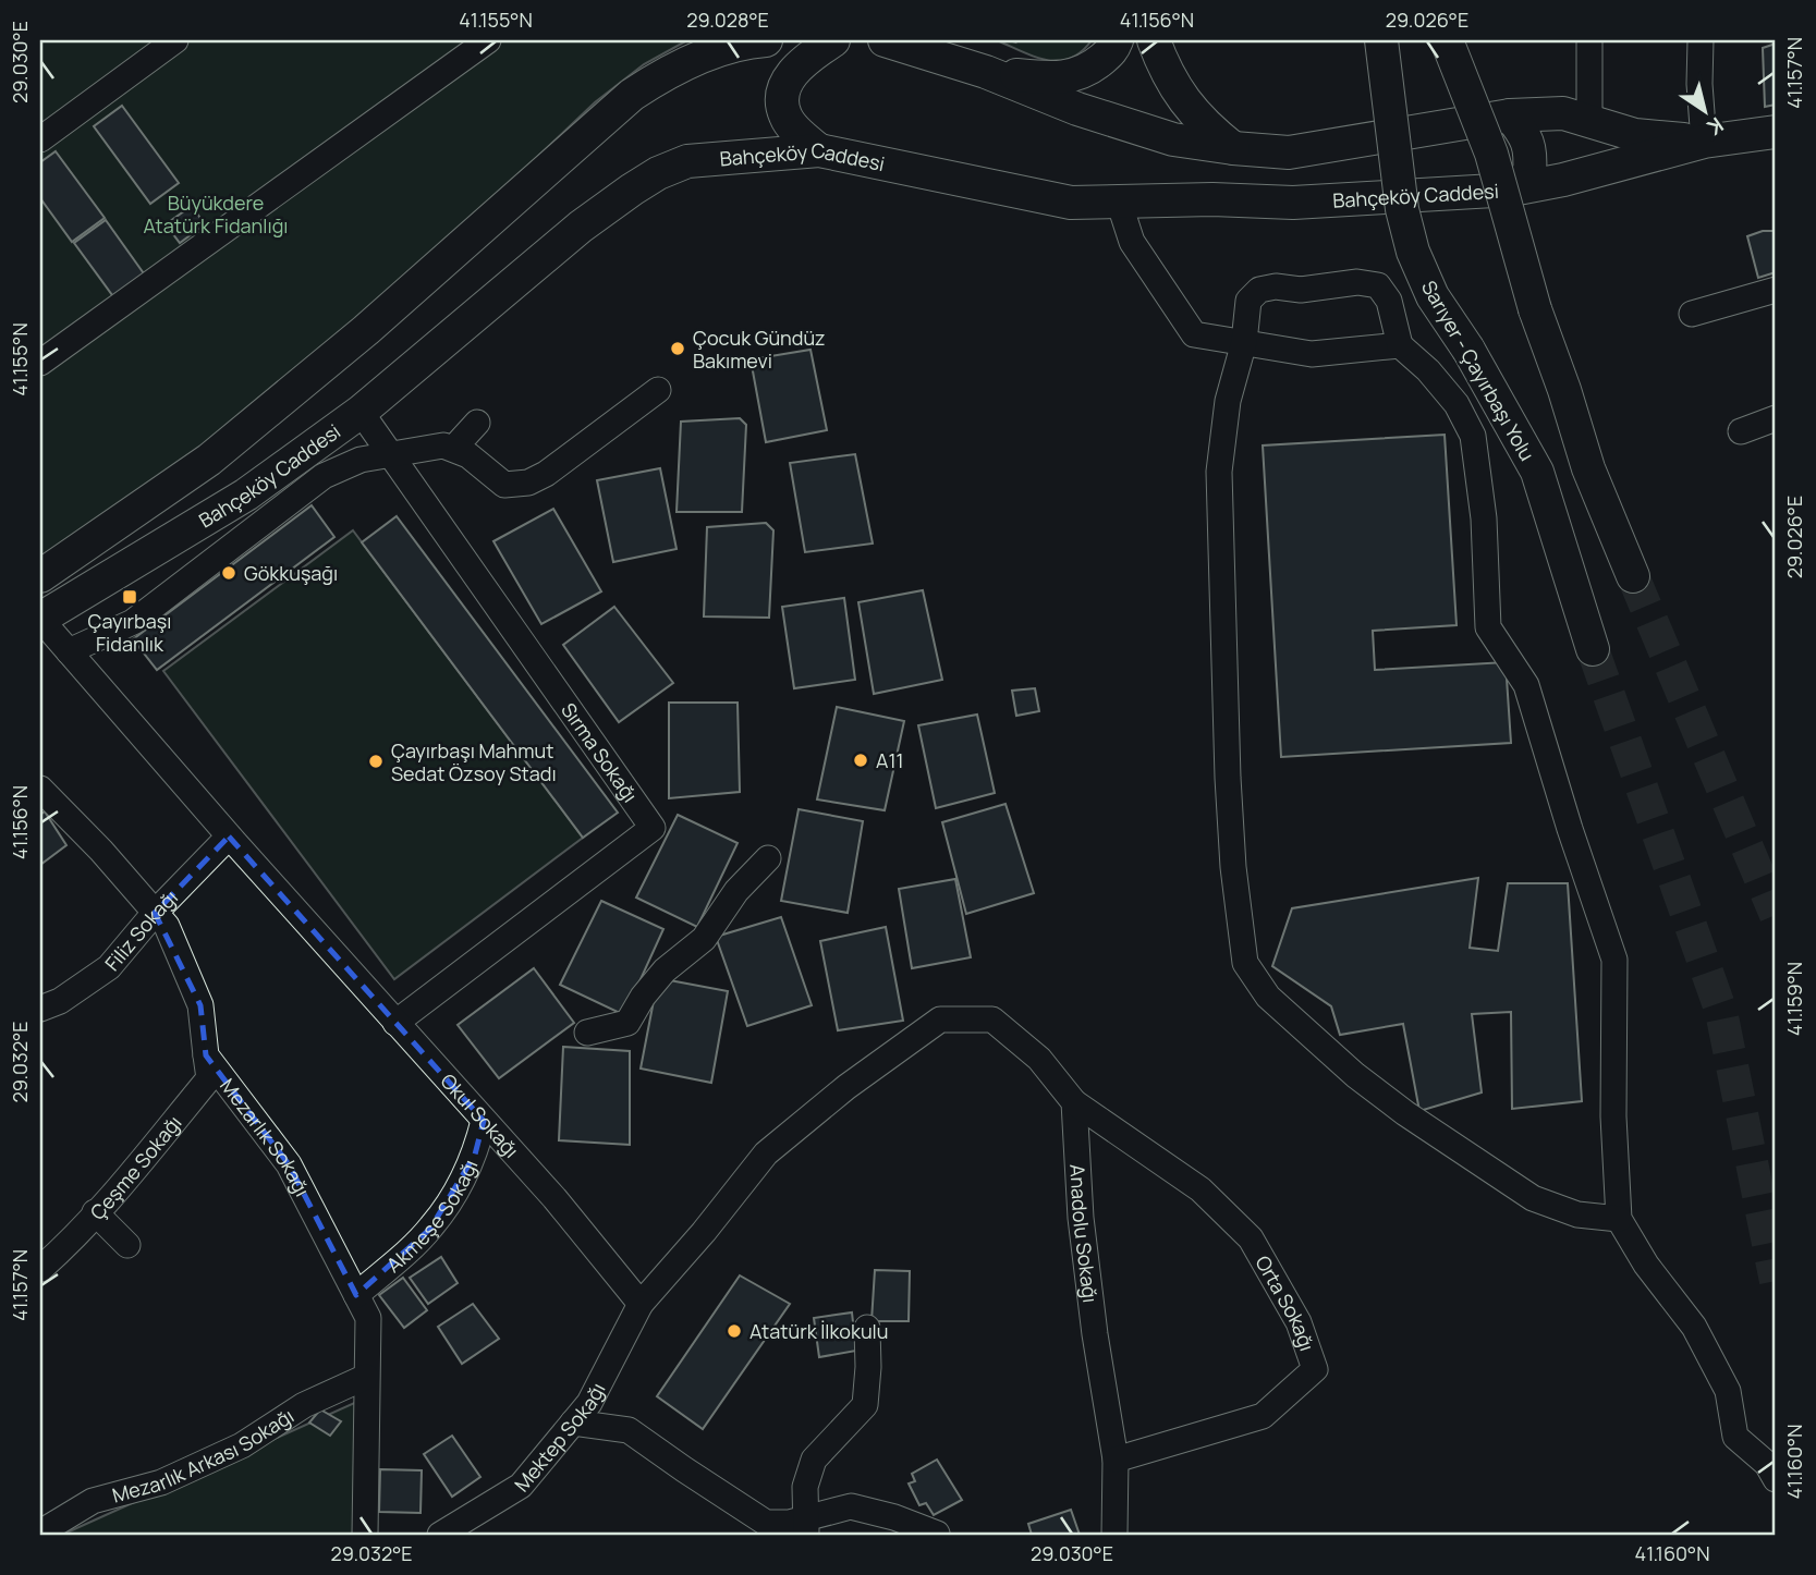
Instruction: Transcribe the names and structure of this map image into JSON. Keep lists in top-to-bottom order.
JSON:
{
  "streets": {
    "main road": ["Bahçeköy Caddesi", "Sarıyer - Çayırbaşı Yolu"],
    "street": [
      "Sırma Sokağı",
      "Filiz Sokağı",
      "Okul Sokağı",
      "Mezarlık Sokağı",
      "Çeşme Sokağı",
      "Akmeşe Sokağı",
      "Anadolu Sokağı",
      "Orta Sokağı",
      "Mektep Sokağı",
      "Mezarlık Arkası Sokağı"
    ]
  },
  "crossings": [
    ["Bahçeköy Caddesi", "Sırma Sokağı"],
    ["Bahçeköy Caddesi", "Okul Sokağı"],
    ["Sırma Sokağı", "Okul Sokağı"],
    ["Filiz Sokağı", "Okul Sokağı"],
    ["Okul Sokağı", "Akmeşe Sokağı"],
    ["Okul Sokağı", "Mektep Sokağı"],
    ["Mezarlık Sokağı", "Çeşme Sokağı"],
    ["Mezarlık Sokağı", "Akmeşe Sokağı"],
    ["Mezarlık Sokağı", "Mezarlık Arkası Sokağı"],
    ["Anadolu Sokağı", "Orta Sokağı"]
  ],
  "parks": ["Büyükdere Atatürk Fidanlığı"],
  "places": {
    "other": [
      "Çocuk Gündüz Bakımevi",
      "Gökkuşağı",
      "A11",
      "Çayırbaşı Mahmut Sedat Özsoy Stadı",
      "Atatürk İlkokulu"
    ],
    "transit": ["Çayırbaşı Fidanlık"]
  },
  "north": "bottom right",
  "coordinates": [
    "41.155°N",
    "29.028°E",
    "41.156°N",
    "29.026°E",
    "29.030°E",
    "41.157°N",
    "41.159°N",
    "29.032°E",
    "41.160°N"
  ]
}
